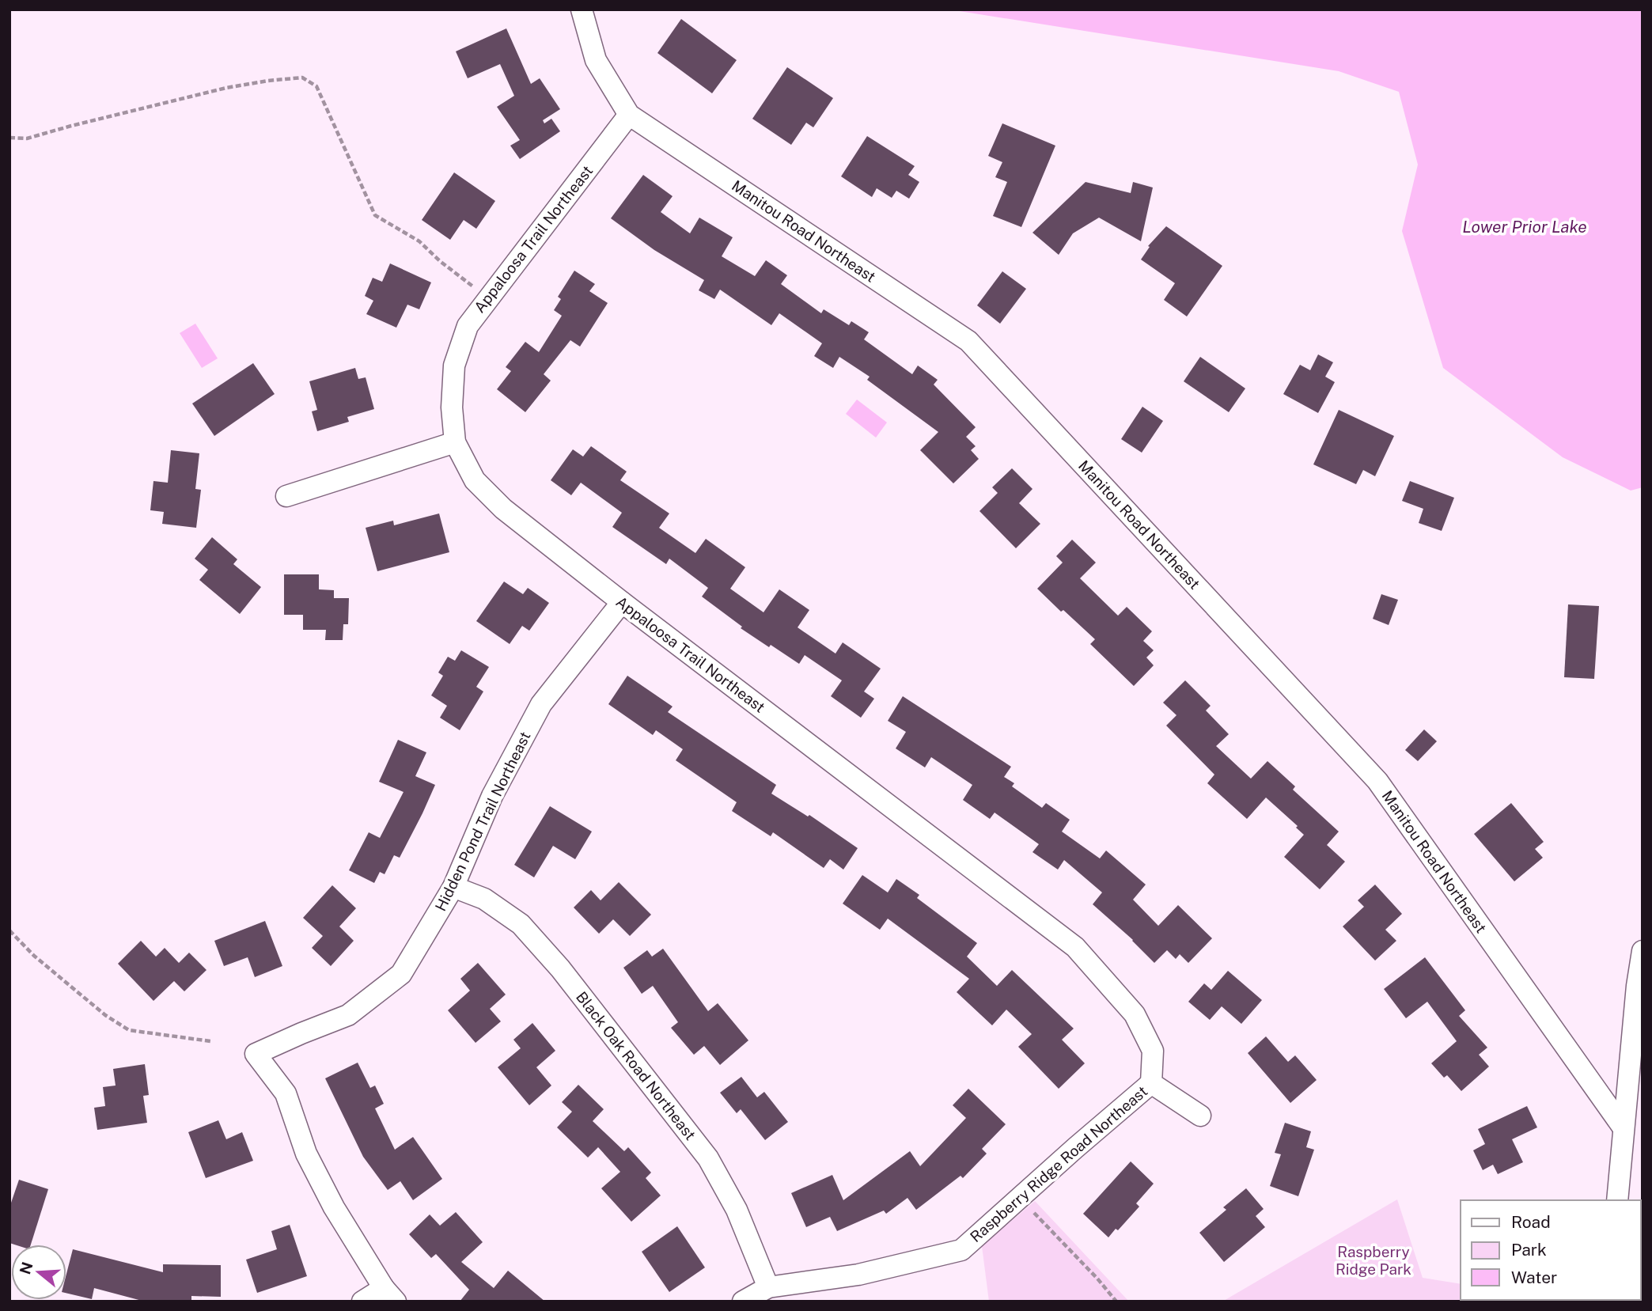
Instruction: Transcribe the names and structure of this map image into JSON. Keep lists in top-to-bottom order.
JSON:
{
  "streets": {
    "street": [
      "Manitou Road Northeast",
      "Appaloosa Trail Northeast",
      "Hidden Pond Trail Northeast",
      "Black Oak Road Northeast",
      "Raspberry Ridge Road Northeast"
    ]
  },
  "crossings": [
    ["Manitou Road Northeast", "Appaloosa Trail Northeast"],
    ["Appaloosa Trail Northeast", "Hidden Pond Trail Northeast"],
    ["Appaloosa Trail Northeast", "Raspberry Ridge Road Northeast"],
    ["Hidden Pond Trail Northeast", "Black Oak Road Northeast"],
    ["Black Oak Road Northeast", "Raspberry Ridge Road Northeast"]
  ],
  "water": ["Lower Prior Lake"],
  "parks": ["Raspberry Ridge Park"],
  "legend": ["Road", "Park", "Water"],
  "north": "left"
}
